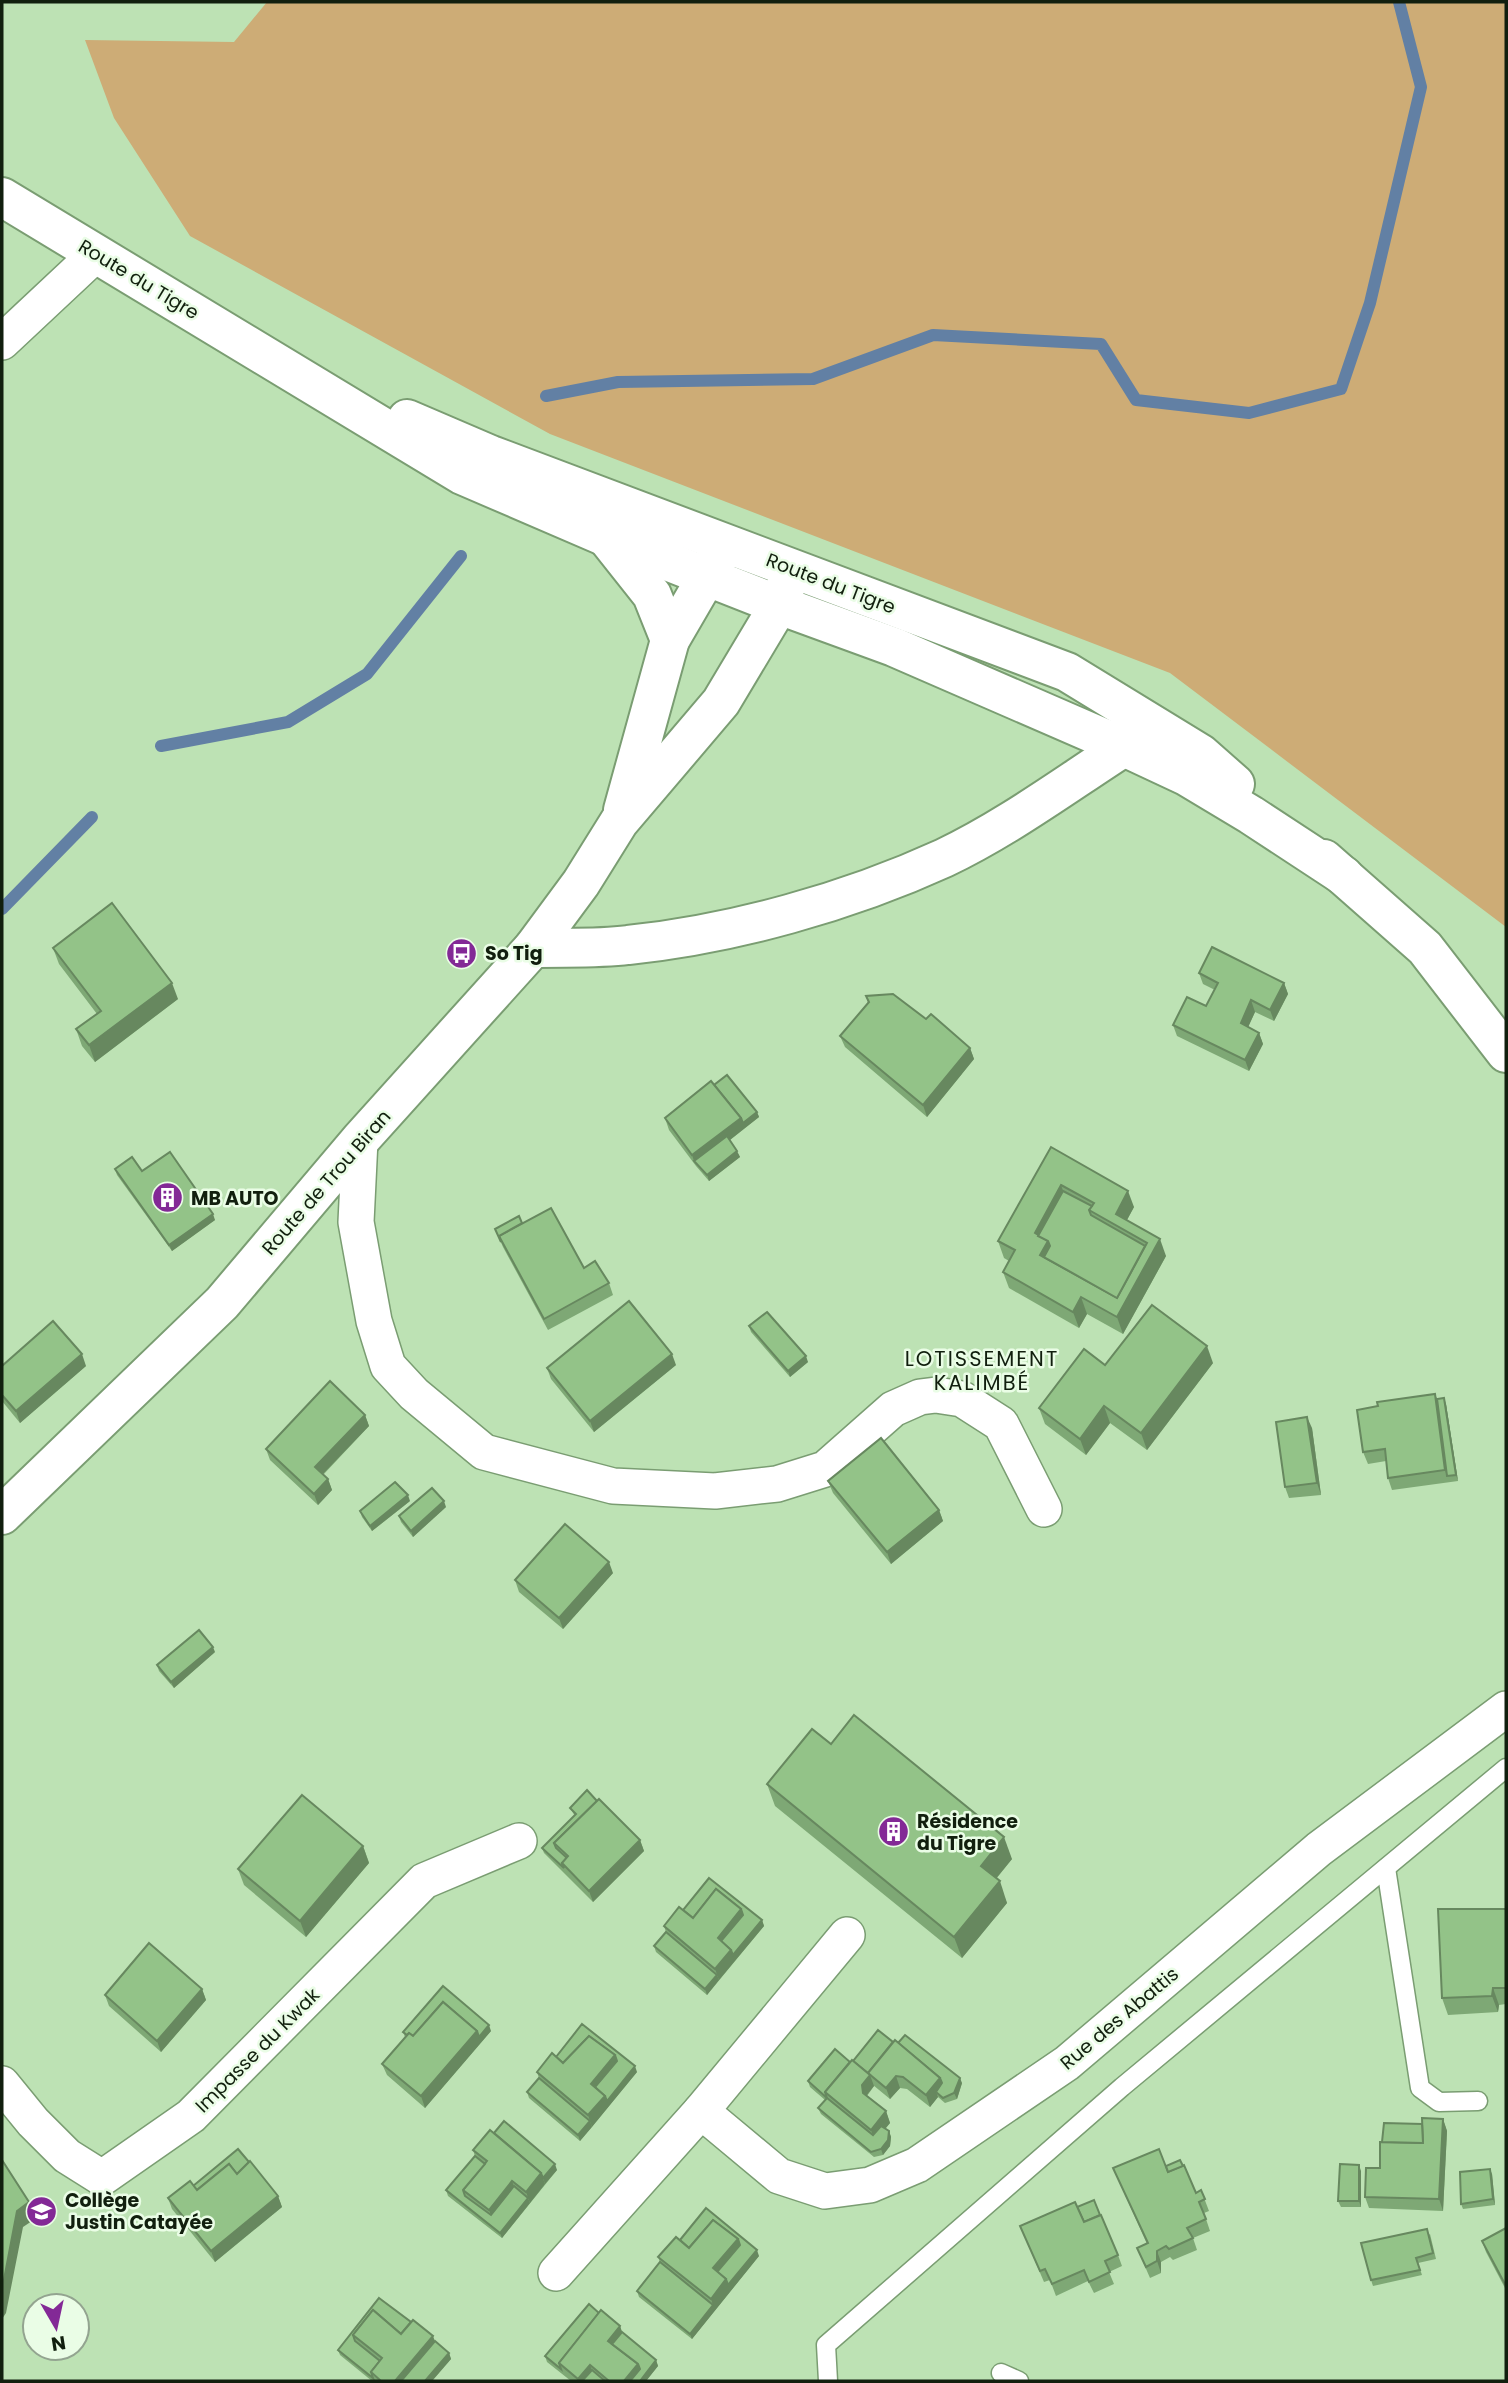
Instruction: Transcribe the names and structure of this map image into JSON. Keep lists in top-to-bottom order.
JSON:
{
  "streets": {
    "main road": ["Route du Tigre", "Route de Trou Biran"],
    "street": ["Rue des Abattis", "Impasse du Kwak"]
  },
  "crossings": [
    ["Route du Tigre", "Route de Trou Biran"]
  ],
  "districts": ["LOTISSEMENT KALIMBÉ"],
  "places": {
    "bus stop": ["So Tig"],
    "building": ["MB AUTO", "Résidence du Tigre"],
    "school or university": ["Collège Justin Catayée"]
  },
  "north": "bottom"
}
